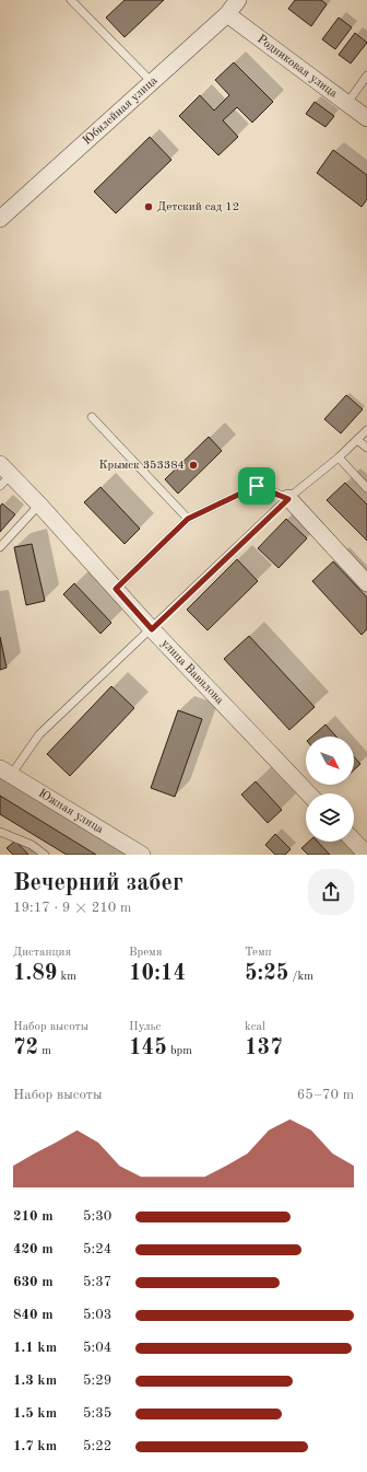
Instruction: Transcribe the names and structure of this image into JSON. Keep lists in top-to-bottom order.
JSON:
{
  "streets": {
    "street": [
      "Родниковая улица",
      "Юбилейная улица",
      "улица Вавилова",
      "Южная улица"
    ]
  },
  "crossings": [
    ["Родниковая улица", "Юбилейная улица"]
  ],
  "places": ["Детский сад 12", "Крымск 353384"],
  "north": "bottom right",
  "page": {
    "heading": ["Вечерний забег", "19:17 · 9 × 210 m"],
    "stats": [
      ["Дистанция", "1.89 km"],
      ["Время", "10:14"],
      ["Темп", "5:25 /km"],
      ["Набор высоты", "72 m"],
      ["Пульс", "145 bpm"],
      ["kcal", "137"]
    ],
    "chart": ["Набор высоты", "65–70 m"],
    "list": [
      {
        "name": "210 m",
        "note": "5:30"
      },
      {
        "name": "420 m",
        "note": "5:24"
      },
      {
        "name": "630 m",
        "note": "5:37"
      },
      {
        "name": "840 m",
        "note": "5:03"
      },
      {
        "name": "1.1 km",
        "note": "5:04"
      },
      {
        "name": "1.3 km",
        "note": "5:29"
      },
      {
        "name": "1.5 km",
        "note": "5:35"
      },
      {
        "name": "1.7 km",
        "note": "5:22"
      }
    ]
  }
}
